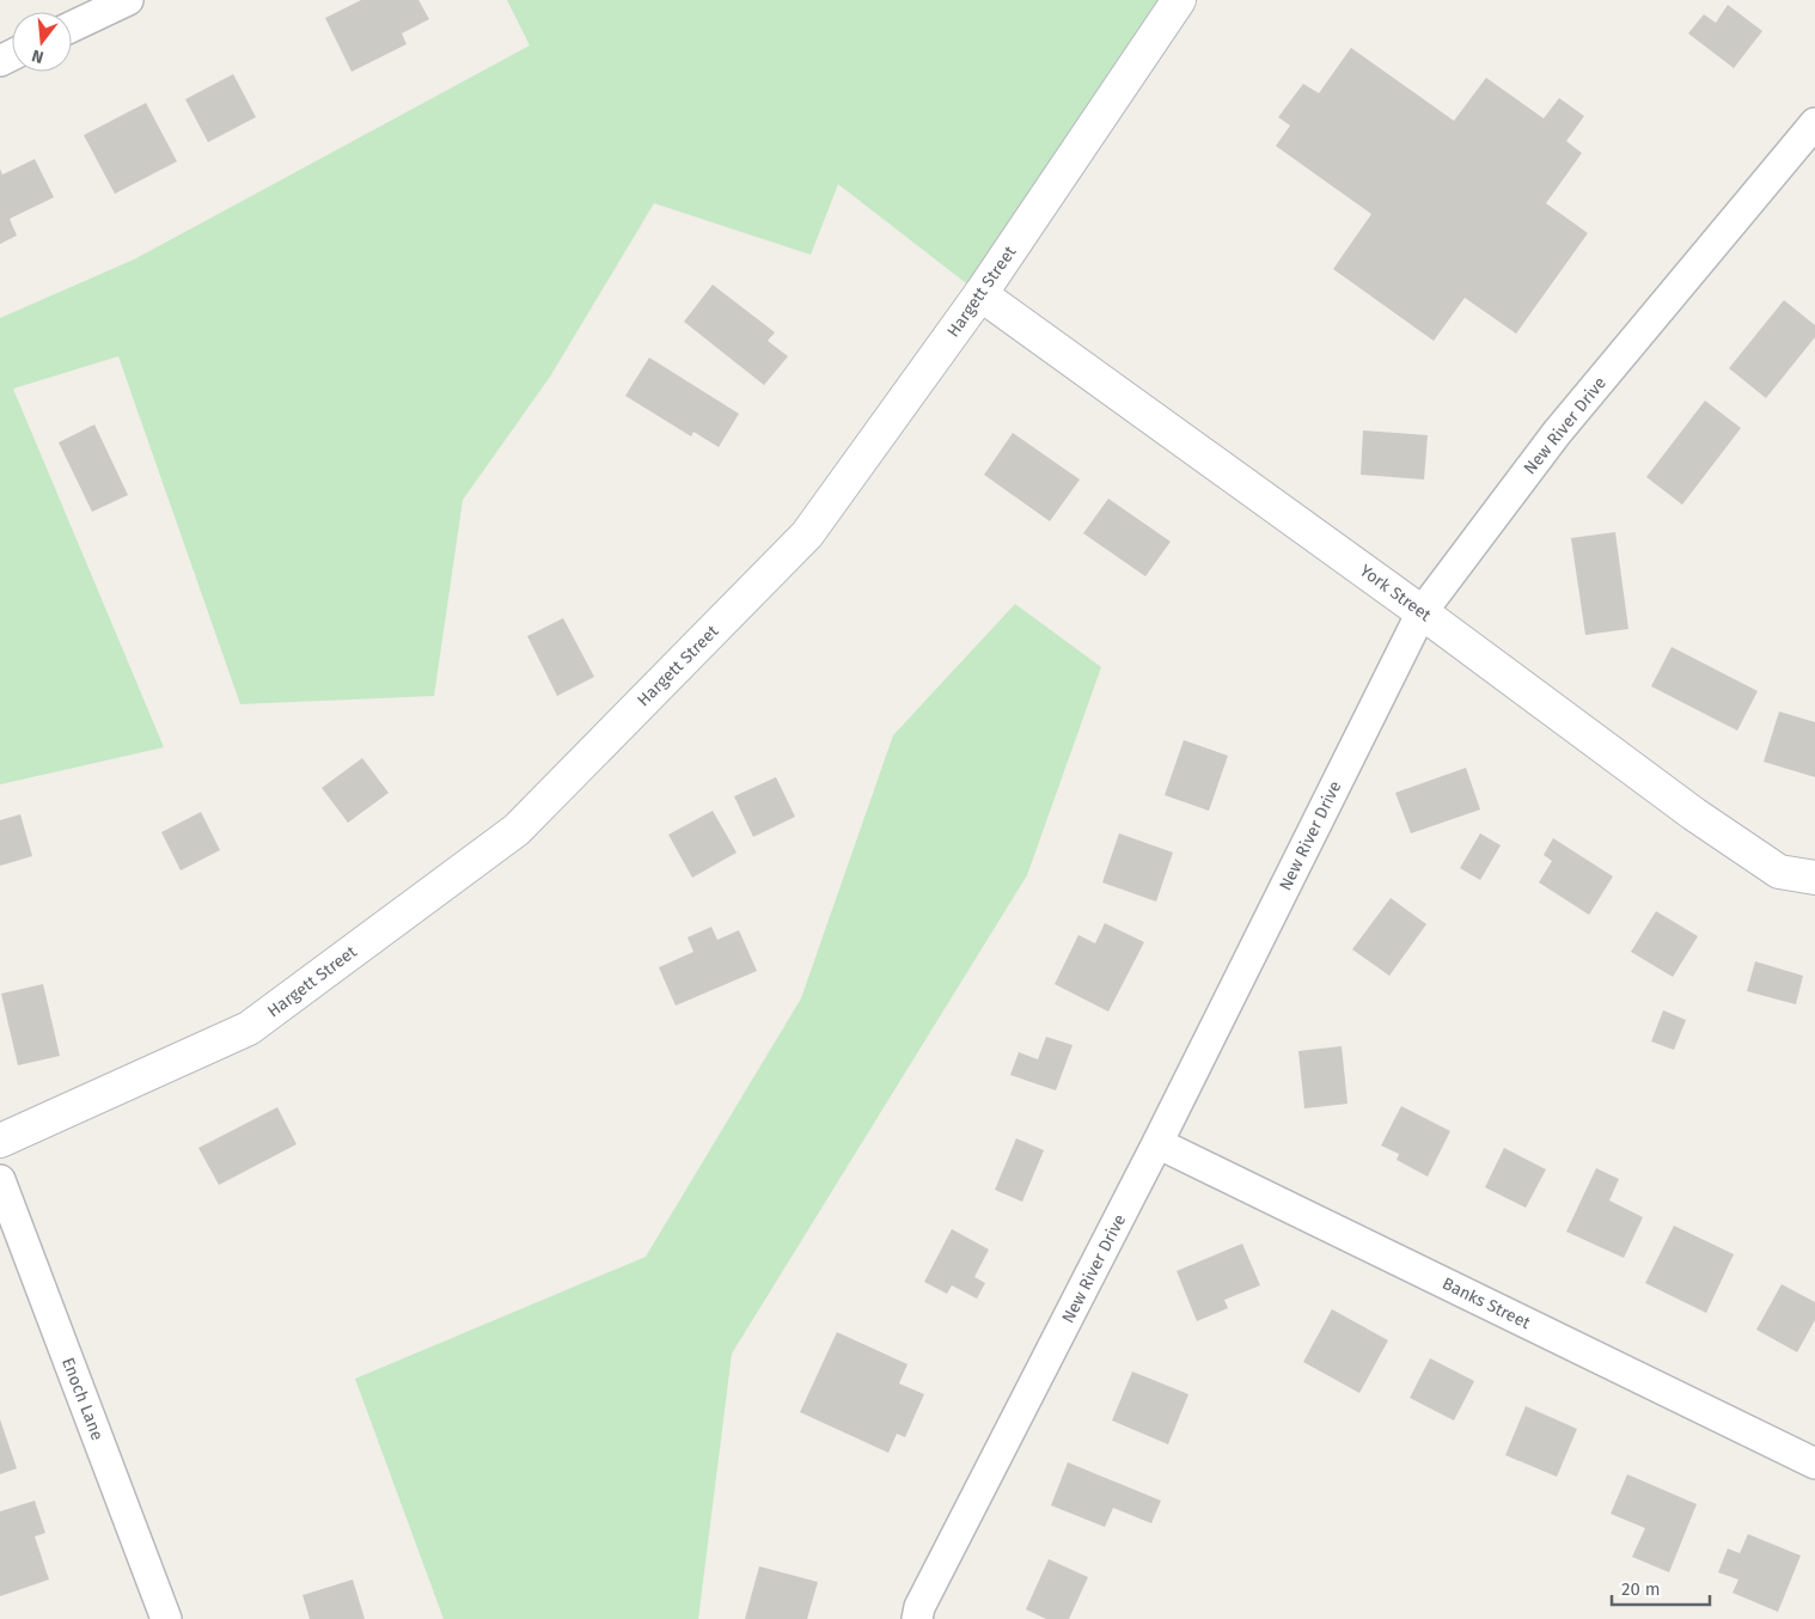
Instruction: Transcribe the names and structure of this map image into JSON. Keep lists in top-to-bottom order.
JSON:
{
  "streets": {
    "main road": ["Hargett Street", "York Street"],
    "street": ["New River Drive", "Banks Street", "Enoch Lane"]
  },
  "crossings": [
    ["Hargett Street", "York Street"],
    ["New River Drive", "York Street"],
    ["New River Drive", "Banks Street"]
  ],
  "scale_bar": "20 m",
  "north": "bottom"
}
